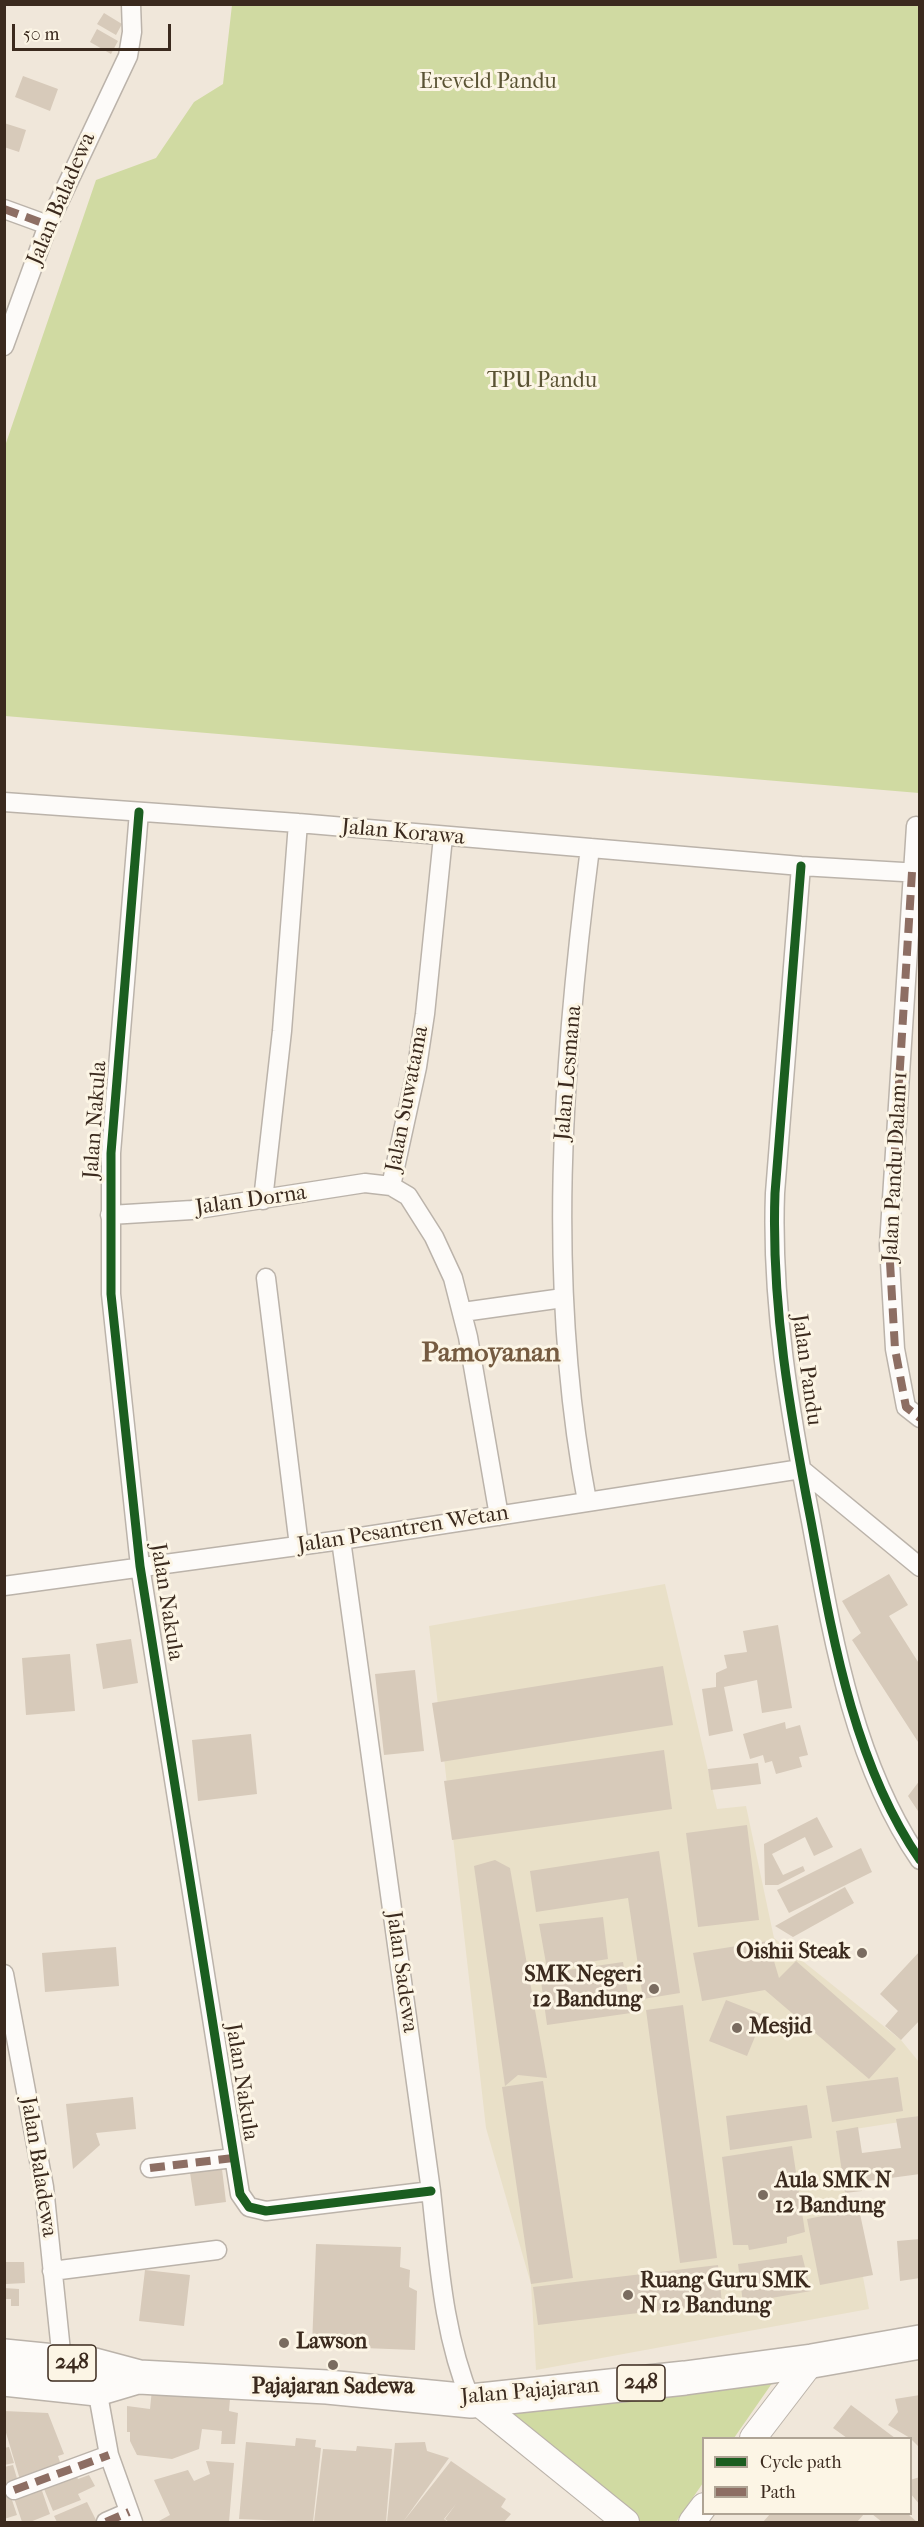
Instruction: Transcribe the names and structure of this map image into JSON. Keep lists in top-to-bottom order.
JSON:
{
  "streets": {
    "highway": ["248", "Jalan Pajajaran"],
    "street": [
      "Jalan Baladewa",
      "Jalan Korawa",
      "Jalan Lesmana",
      "Jalan Suwatama",
      "Jalan Nakula",
      "Jalan Pandu Dalam 1",
      "Jalan Dorna",
      "Jalan Pandu",
      "Jalan Pesantren Wetan",
      "Jalan Sadewa"
    ]
  },
  "crossings": [
    ["Jalan Baladewa", "Jalan Pajajaran"],
    ["Jalan Korawa", "Jalan Lesmana"],
    ["Jalan Korawa", "Jalan Suwatama"],
    ["Jalan Korawa", "Jalan Nakula"],
    ["Jalan Korawa", "Jalan Pandu"],
    ["Jalan Lesmana", "Jalan Pesantren Wetan"],
    ["Jalan Suwatama", "Jalan Dorna"],
    ["Jalan Suwatama", "Jalan Pesantren Wetan"],
    ["Jalan Nakula", "Jalan Dorna"],
    ["Jalan Nakula", "Jalan Pesantren Wetan"],
    ["Jalan Nakula", "Jalan Sadewa"],
    ["Jalan Pandu", "Jalan Pesantren Wetan"],
    ["Jalan Pesantren Wetan", "Jalan Sadewa"],
    ["Jalan Sadewa", "Jalan Pajajaran"]
  ],
  "districts": ["Pamoyanan"],
  "parks": ["Ereveld Pandu", "TPU Pandu"],
  "places": [
    "Oishii Steak",
    "SMK Negeri 12 Bandung",
    "Mesjid",
    "Aula SMK N 12 Bandung",
    "Ruang Guru SMK N 12 Bandung",
    "Lawson",
    "Pajajaran Sadewa"
  ],
  "legend": ["Cycle path", "Path"],
  "scale_bar": "50 m"
}
